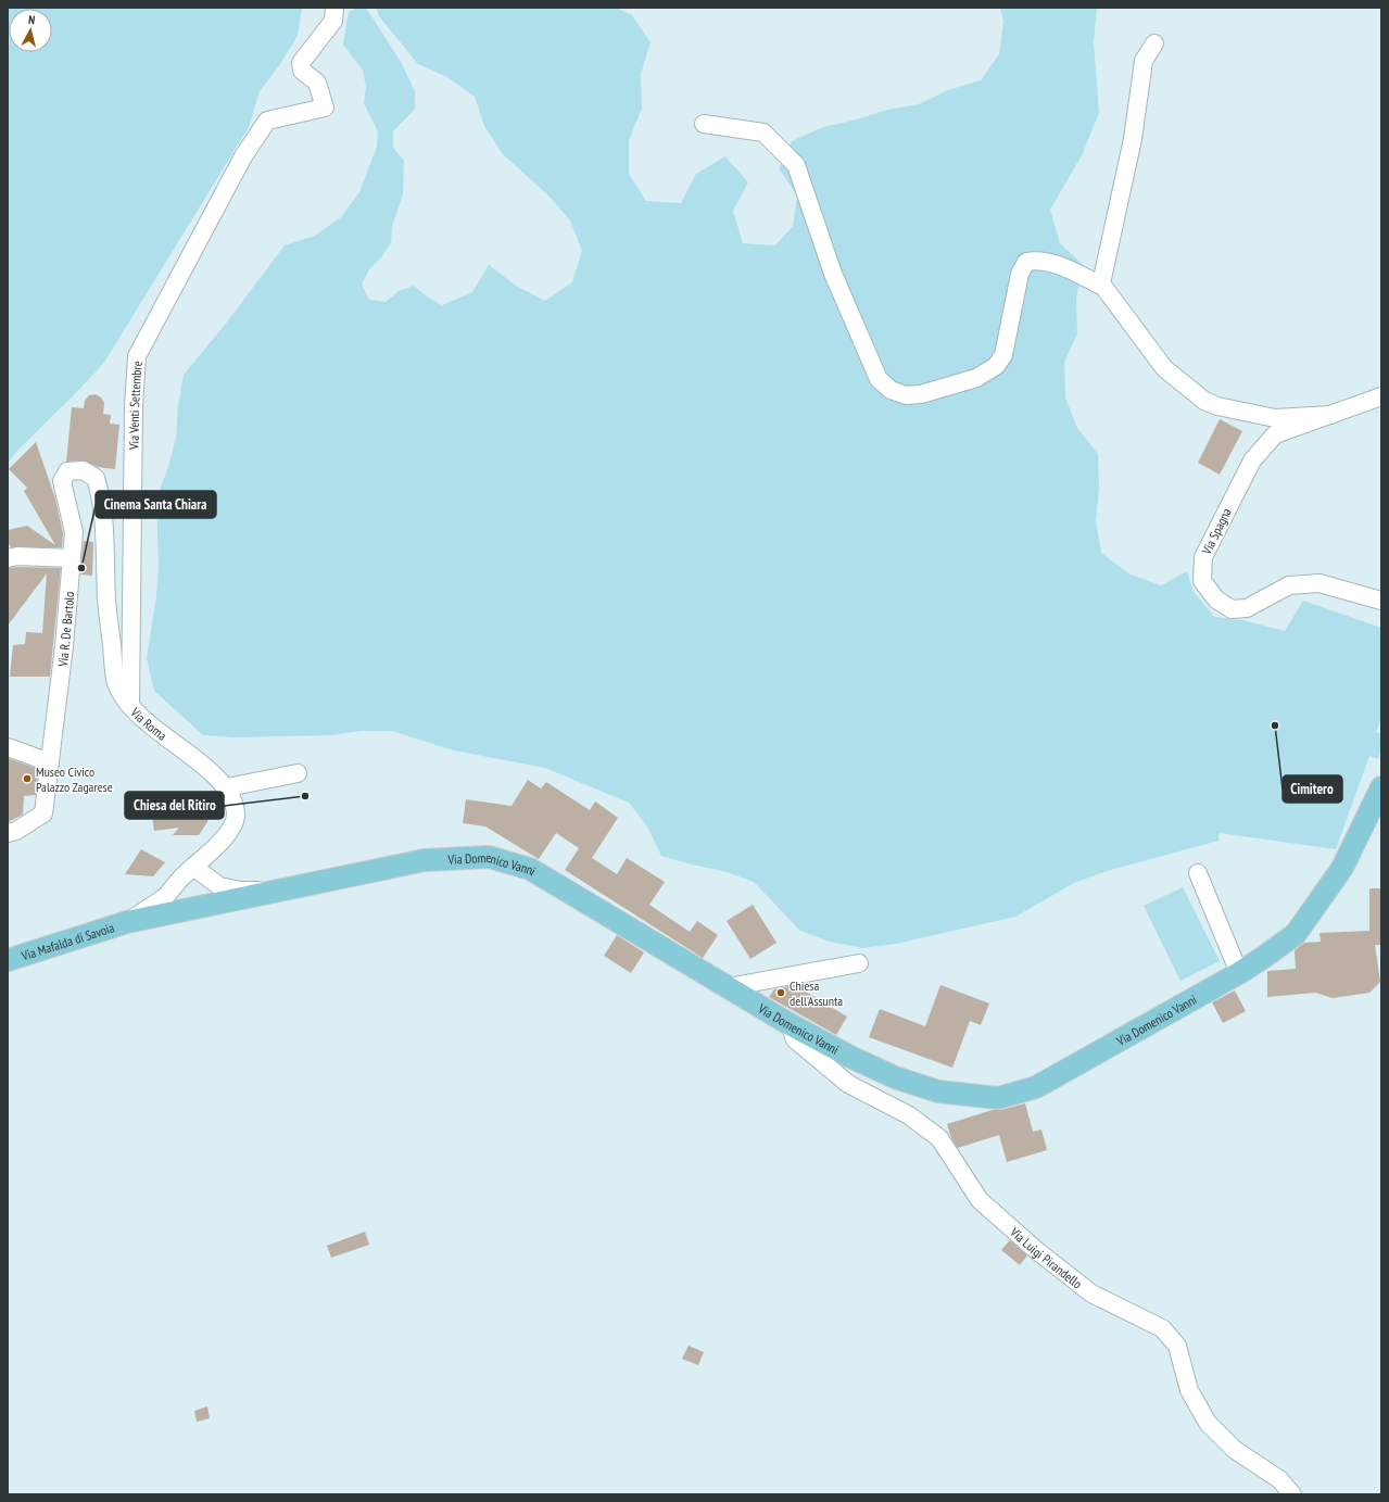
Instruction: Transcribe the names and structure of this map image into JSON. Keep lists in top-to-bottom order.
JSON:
{
  "streets": {
    "main road": ["Via Domenico Vanni", "Via Mafalda di Savoia"],
    "street": [
      "Via Venti Settembre",
      "Via Spagna",
      "Via R. De Bartolo",
      "Via Roma",
      "Via Luigi Pirandello"
    ]
  },
  "crossings": [
    ["Via Venti Settembre", "Via Roma"],
    ["Via R. De Bartolo", "Via Roma"],
    ["Via Domenico Vanni", "Via Mafalda di Savoia"],
    ["Via Domenico Vanni", "Via Luigi Pirandello"]
  ],
  "places": [
    "Cinema Santa Chiara",
    "Cimitero",
    "Museo Civico Palazzo Zagarese",
    "Chiesa del Ritiro",
    "Chiesa dell'Assunta"
  ],
  "north": "top"
}
